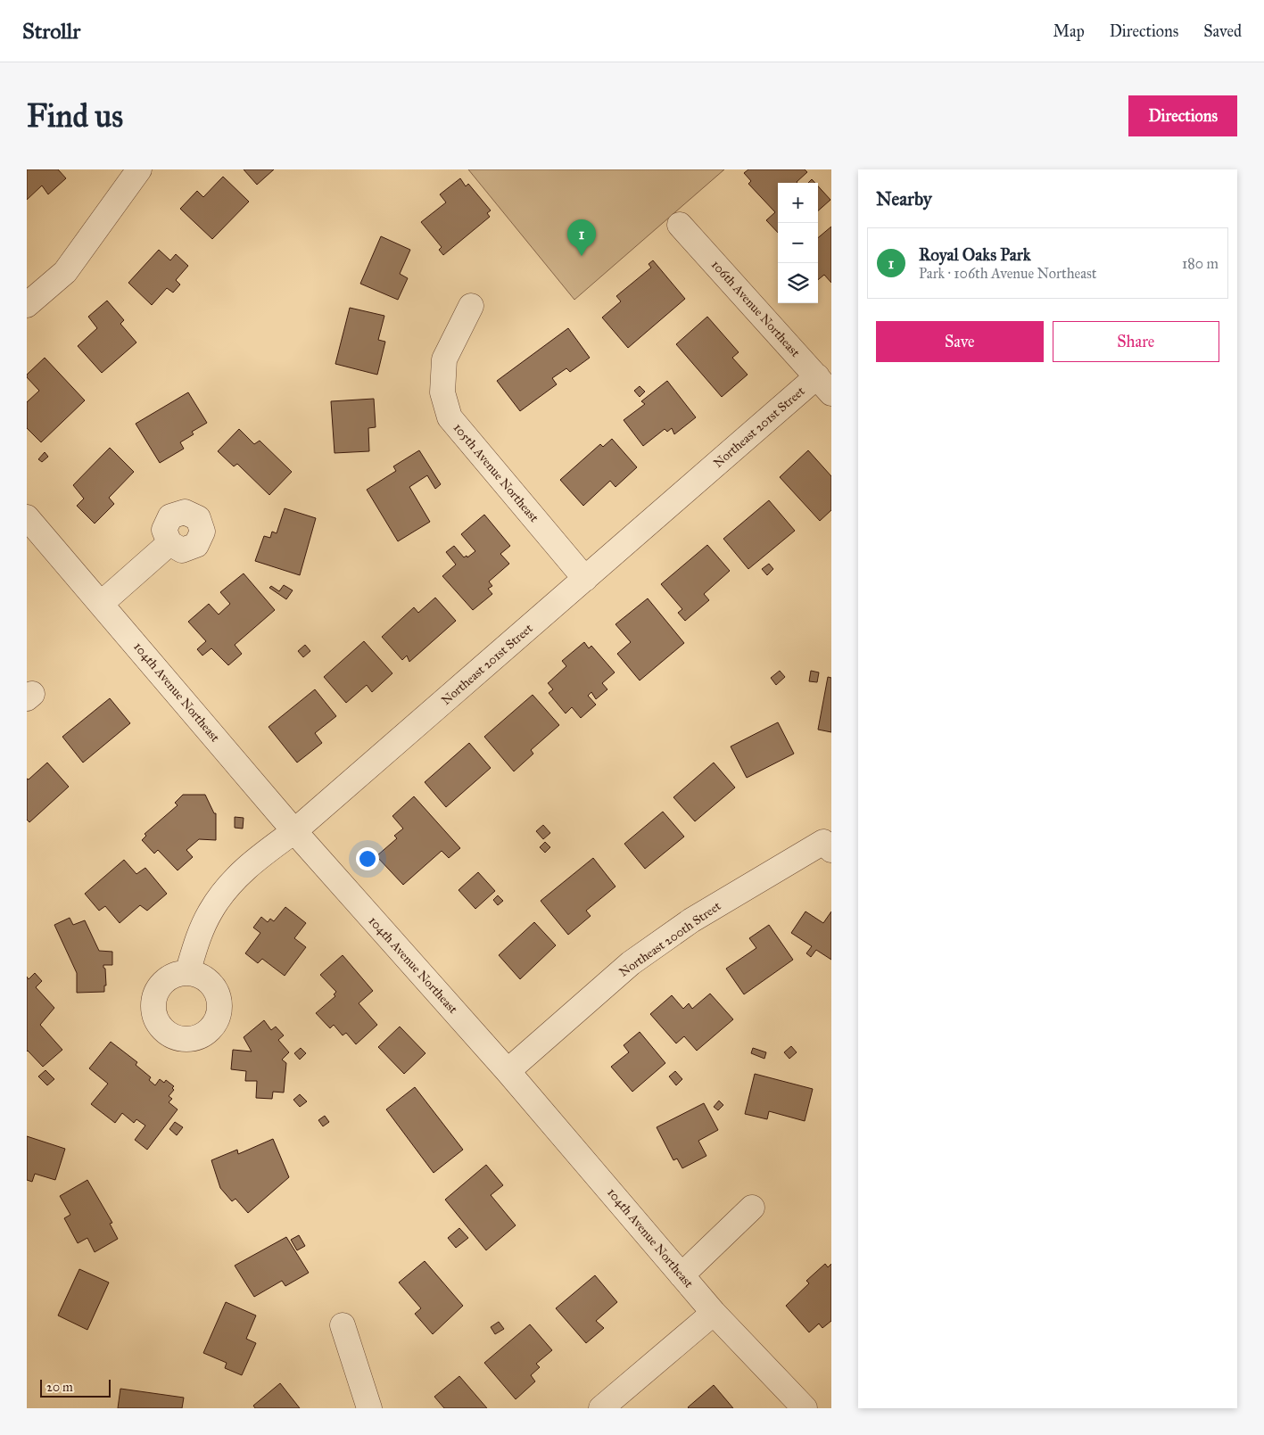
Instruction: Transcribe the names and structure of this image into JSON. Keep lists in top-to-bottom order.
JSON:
{
  "streets": {
    "street": [
      "106th Avenue Northeast",
      "Northeast 201st Street",
      "105th Avenue Northeast",
      "104th Avenue Northeast",
      "Northeast 200th Street"
    ]
  },
  "crossings": [
    ["106th Avenue Northeast", "Northeast 201st Street"],
    ["Northeast 201st Street", "105th Avenue Northeast"],
    ["Northeast 201st Street", "104th Avenue Northeast"],
    ["104th Avenue Northeast", "Northeast 200th Street"]
  ],
  "scale_bar": "20 m",
  "page": {
    "header": "Strollr",
    "nav": ["Map", "Directions", "Saved"],
    "buttons": [
      "Directions",
      ["Save", "Share"]
    ],
    "title": "Find us",
    "heading": "Nearby",
    "map_buttons": ["+", "−"],
    "pins": "1",
    "list": [
      {
        "mark": "1",
        "name": "Royal Oaks Park",
        "note": "Park · 106th Avenue Northeast",
        "value": "180 m"
      }
    ],
    "scale": "20 m"
  }
}
